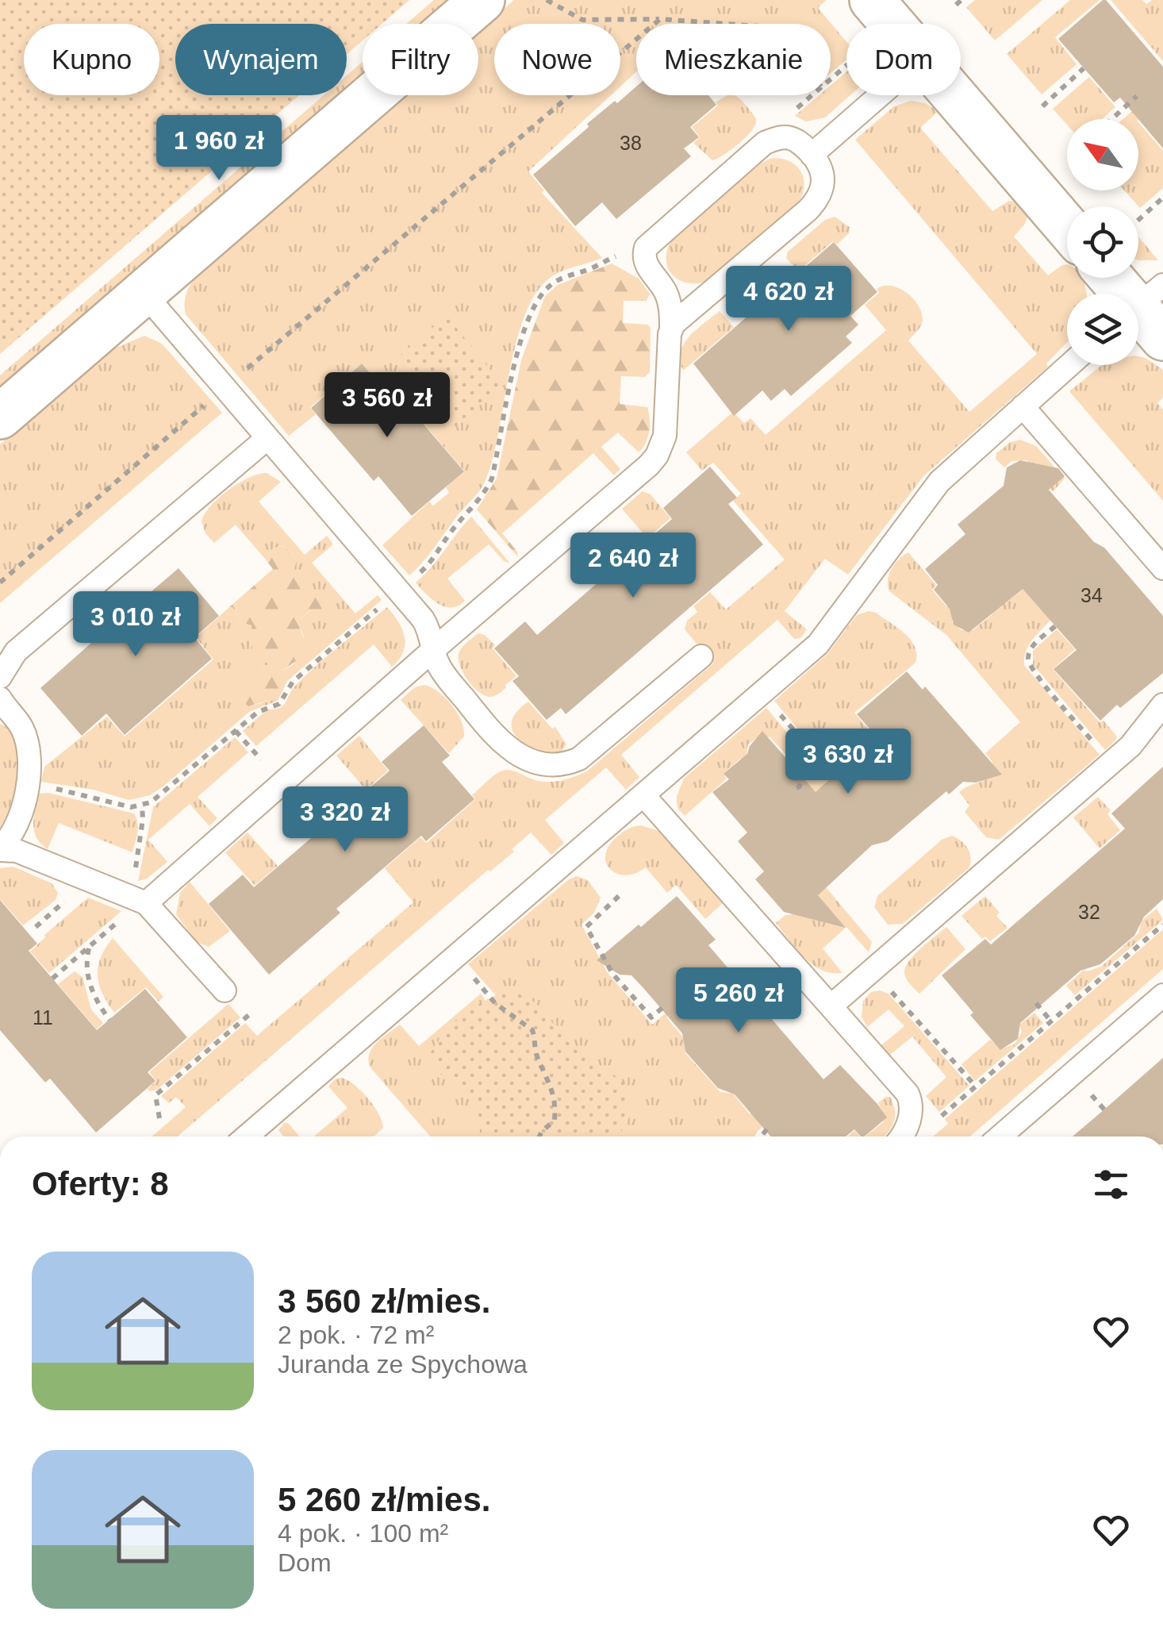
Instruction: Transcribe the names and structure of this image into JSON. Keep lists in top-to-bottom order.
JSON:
{
  "house_numbers": [
    "38",
    "34",
    "32",
    "11"
  ],
  "north": "top left",
  "page": {
    "chip": [
      "Kupno",
      "Wynajem",
      "Filtry",
      "Nowe",
      "Mieszkanie",
      "Dom"
    ],
    "price": [
      "1 960 zł",
      "4 620 zł",
      "3 560 zł",
      "2 640 zł",
      "3 010 zł",
      "3 630 zł",
      "3 320 zł",
      "5 260 zł"
    ],
    "heading": "Oferty: 8",
    "list": [
      {
        "name": "3 560 zł/mies.",
        "note": "2 pok. · 72 m² · Juranda ze Spychowa"
      },
      {
        "name": "5 260 zł/mies.",
        "note": "4 pok. · 100 m² · Dom"
      }
    ]
  }
}
